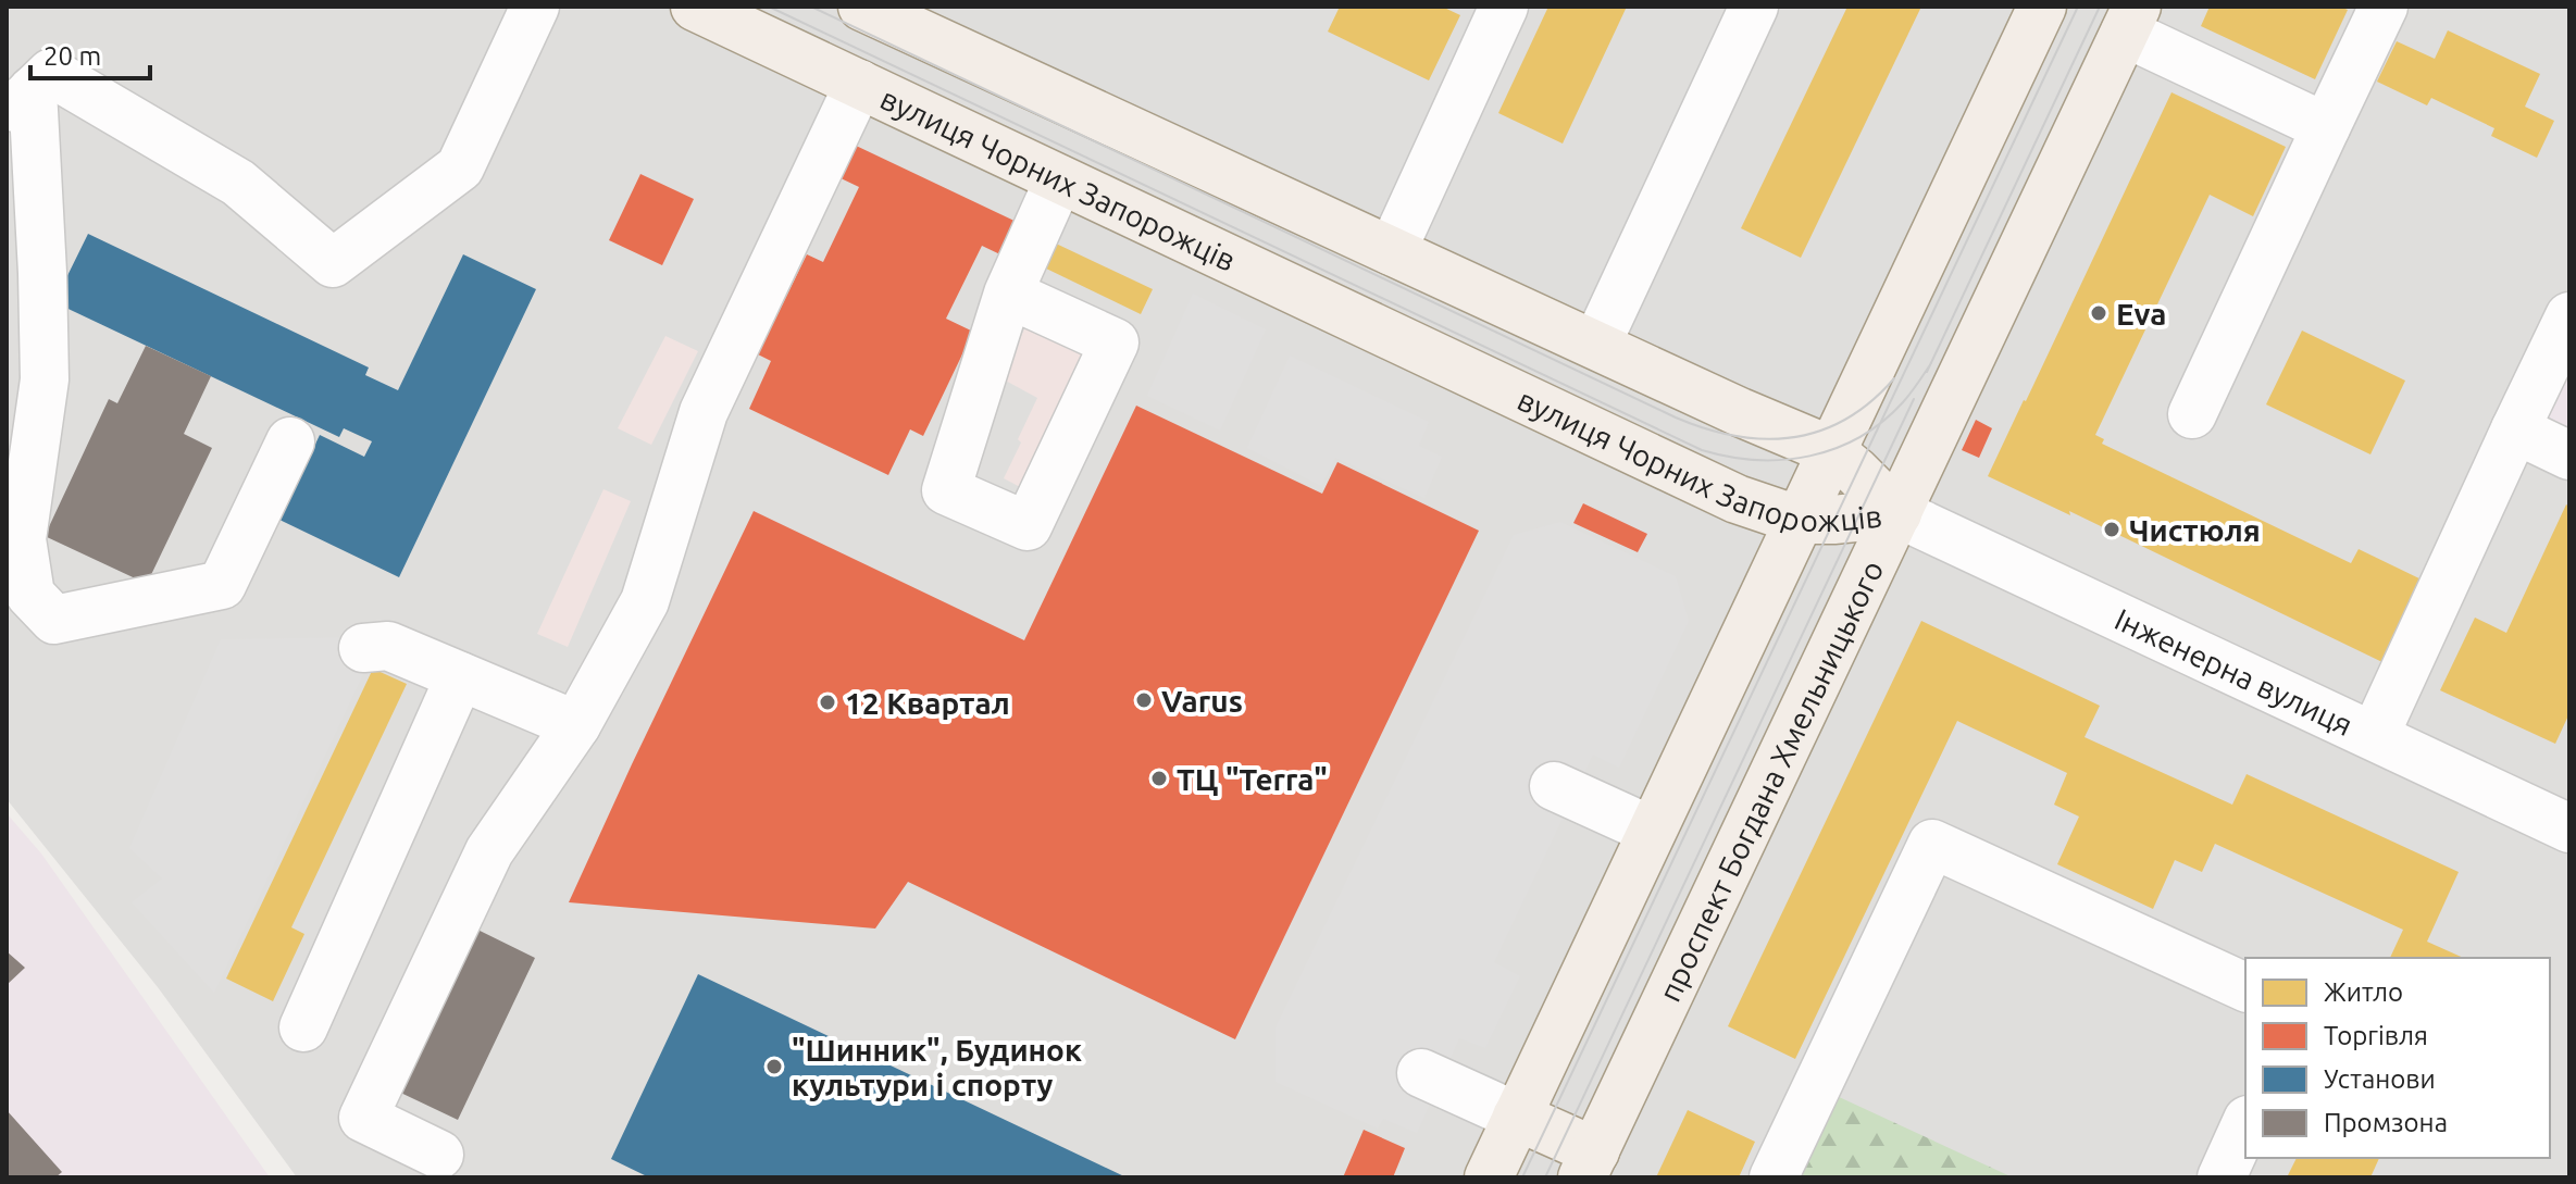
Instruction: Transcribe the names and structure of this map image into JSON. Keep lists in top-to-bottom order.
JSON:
{
  "streets": {
    "main road": ["вулиця Чорних Запорожців", "проспект Богдана Хмельницького"],
    "street": ["Інженерна вулиця"]
  },
  "crossings": [
    ["вулиця Чорних Запорожців", "Інженерна вулиця"],
    ["вулиця Чорних Запорожців", "проспект Богдана Хмельницького"],
    ["Інженерна вулиця", "проспект Богдана Хмельницького"]
  ],
  "places": [
    "Eva",
    "Чистюля",
    "Varus",
    "12 Квартал",
    "ТЦ \"Terra\"",
    "\"Шинник\", Будинок культури і спорту"
  ],
  "legend": [
    "Житло",
    "Торгівля",
    "Установи",
    "Промзона"
  ],
  "scale_bar": "20 m"
}
